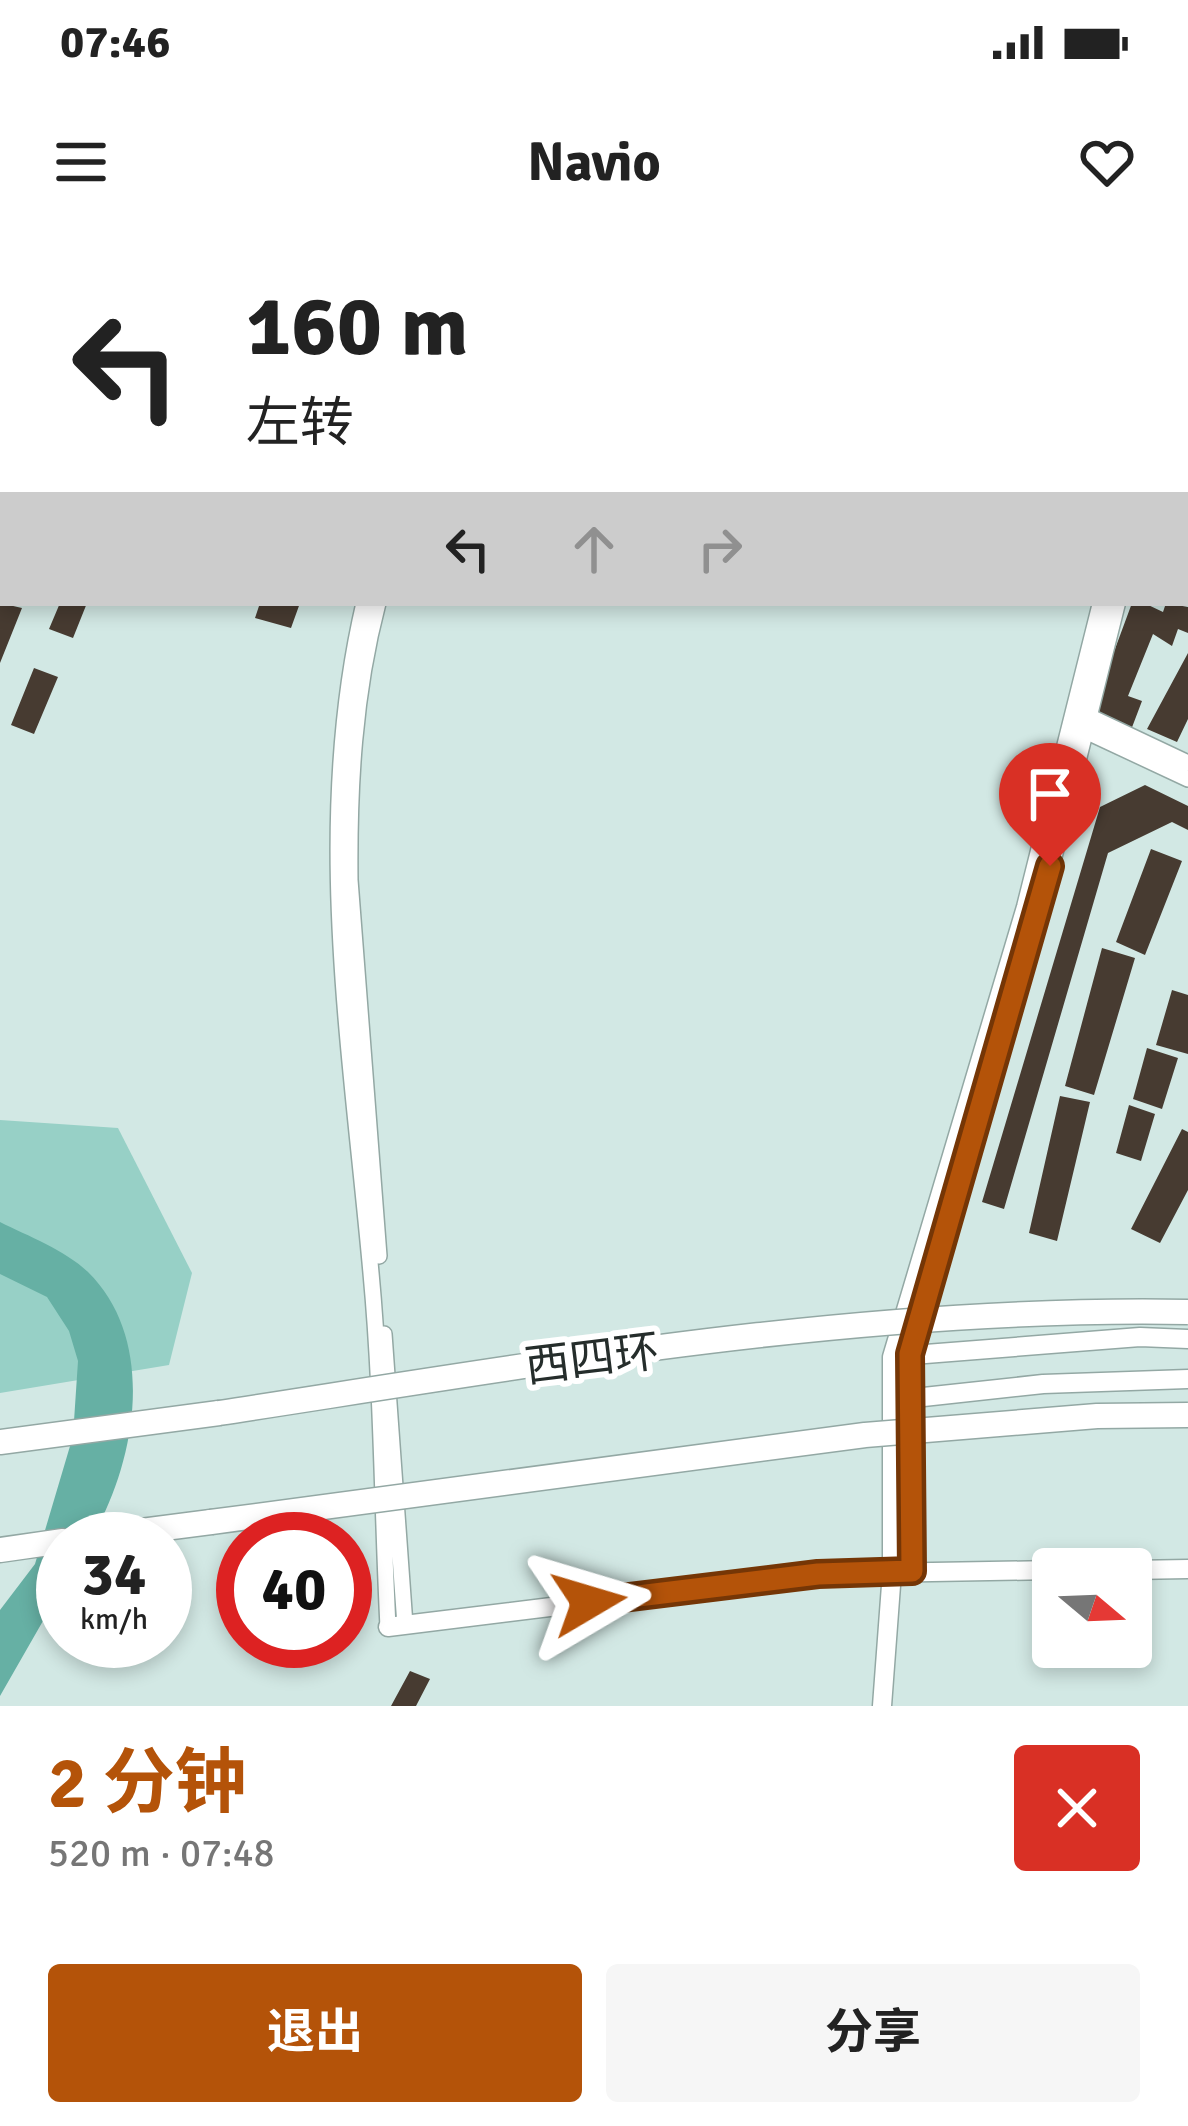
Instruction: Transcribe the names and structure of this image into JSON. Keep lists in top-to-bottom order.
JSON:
{
  "streets": {
    "highway": ["西四环"]
  },
  "north": "right",
  "page": {
    "status": "07:46",
    "header": "Navio",
    "turn": ["160 m", "左转"],
    "speed": "34 km/h",
    "limit": "40",
    "heading": ["2 分钟", "520 m · 07:48"],
    "buttons": ["退出", "分享"]
  }
}
